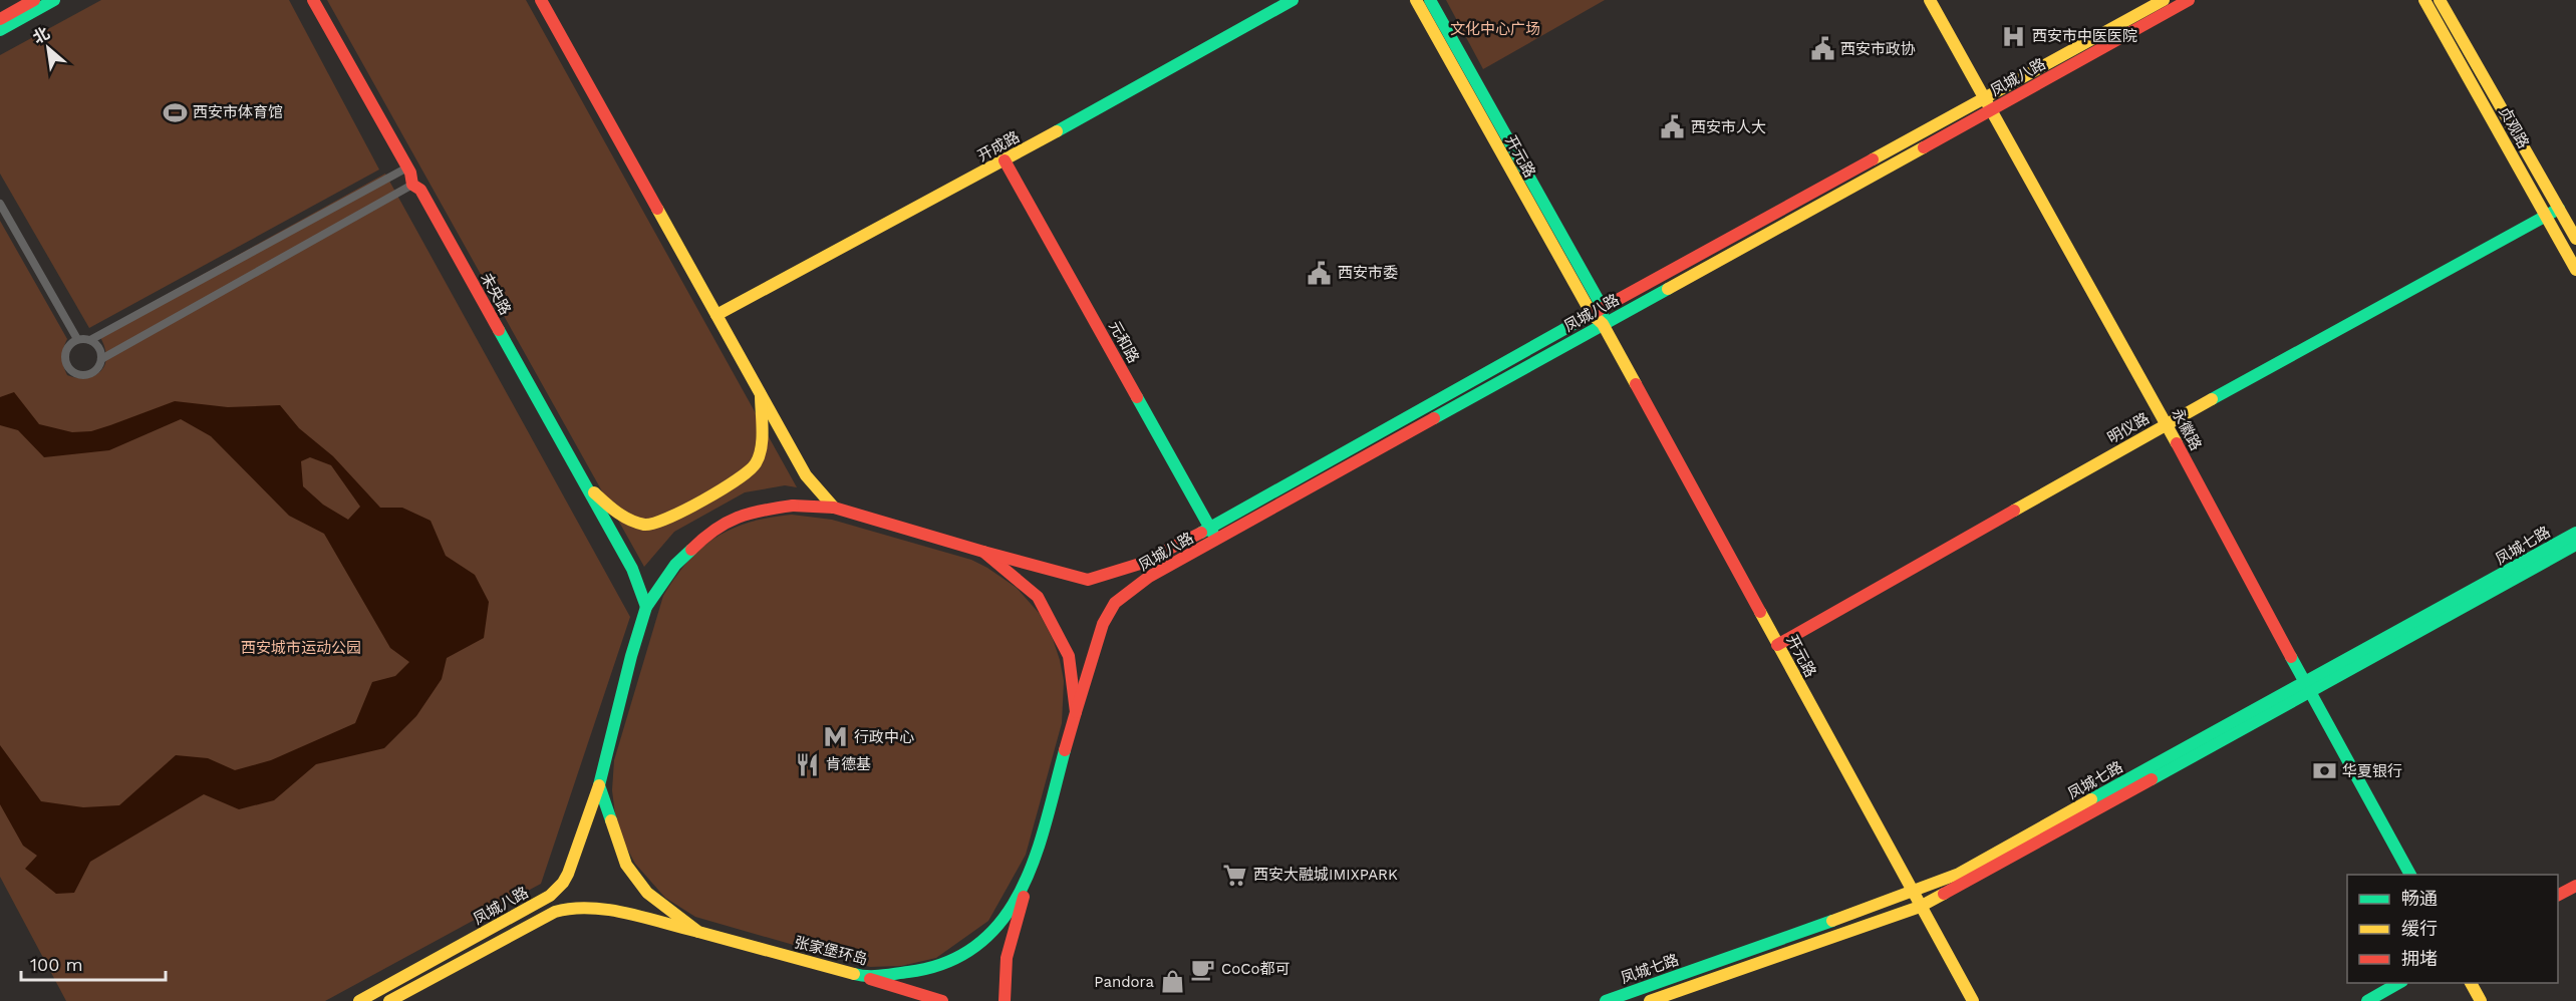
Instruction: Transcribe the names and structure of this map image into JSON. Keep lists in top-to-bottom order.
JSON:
{
  "streets": {
    "main road": [
      "凤城八路",
      "贞观路",
      "开成路",
      "开元路",
      "未央路",
      "元和路",
      "明仪路",
      "永徽路",
      "凤城七路",
      "张家堡环岛"
    ]
  },
  "crossings": [
    ["凤城八路", "开元路"],
    ["凤城八路", "元和路"],
    ["凤城八路", "永徽路"],
    ["凤城八路", "张家堡环岛"],
    ["贞观路", "明仪路"],
    ["开成路", "元和路"],
    ["开元路", "明仪路"],
    ["开元路", "凤城七路"],
    ["未央路", "张家堡环岛"],
    ["明仪路", "永徽路"],
    ["永徽路", "凤城七路"]
  ],
  "parks": ["文化中心广场", "西安城市运动公园"],
  "places": {
    "hospital": ["西安市中医医院"],
    "public building": ["西安市政协", "西安市人大", "西安市委"],
    "sports": ["西安市体育馆"],
    "metro station": ["行政中心"],
    "restaurant": ["肯德基"],
    "bank": ["华夏银行"],
    "supermarket": ["西安大融城IMIXPARK"],
    "cafe": ["CoCo都可"],
    "shop": ["Pandora"]
  },
  "legend": ["畅通", "缓行", "拥堵"],
  "scale_bar": "100 m",
  "north": "top left"
}
